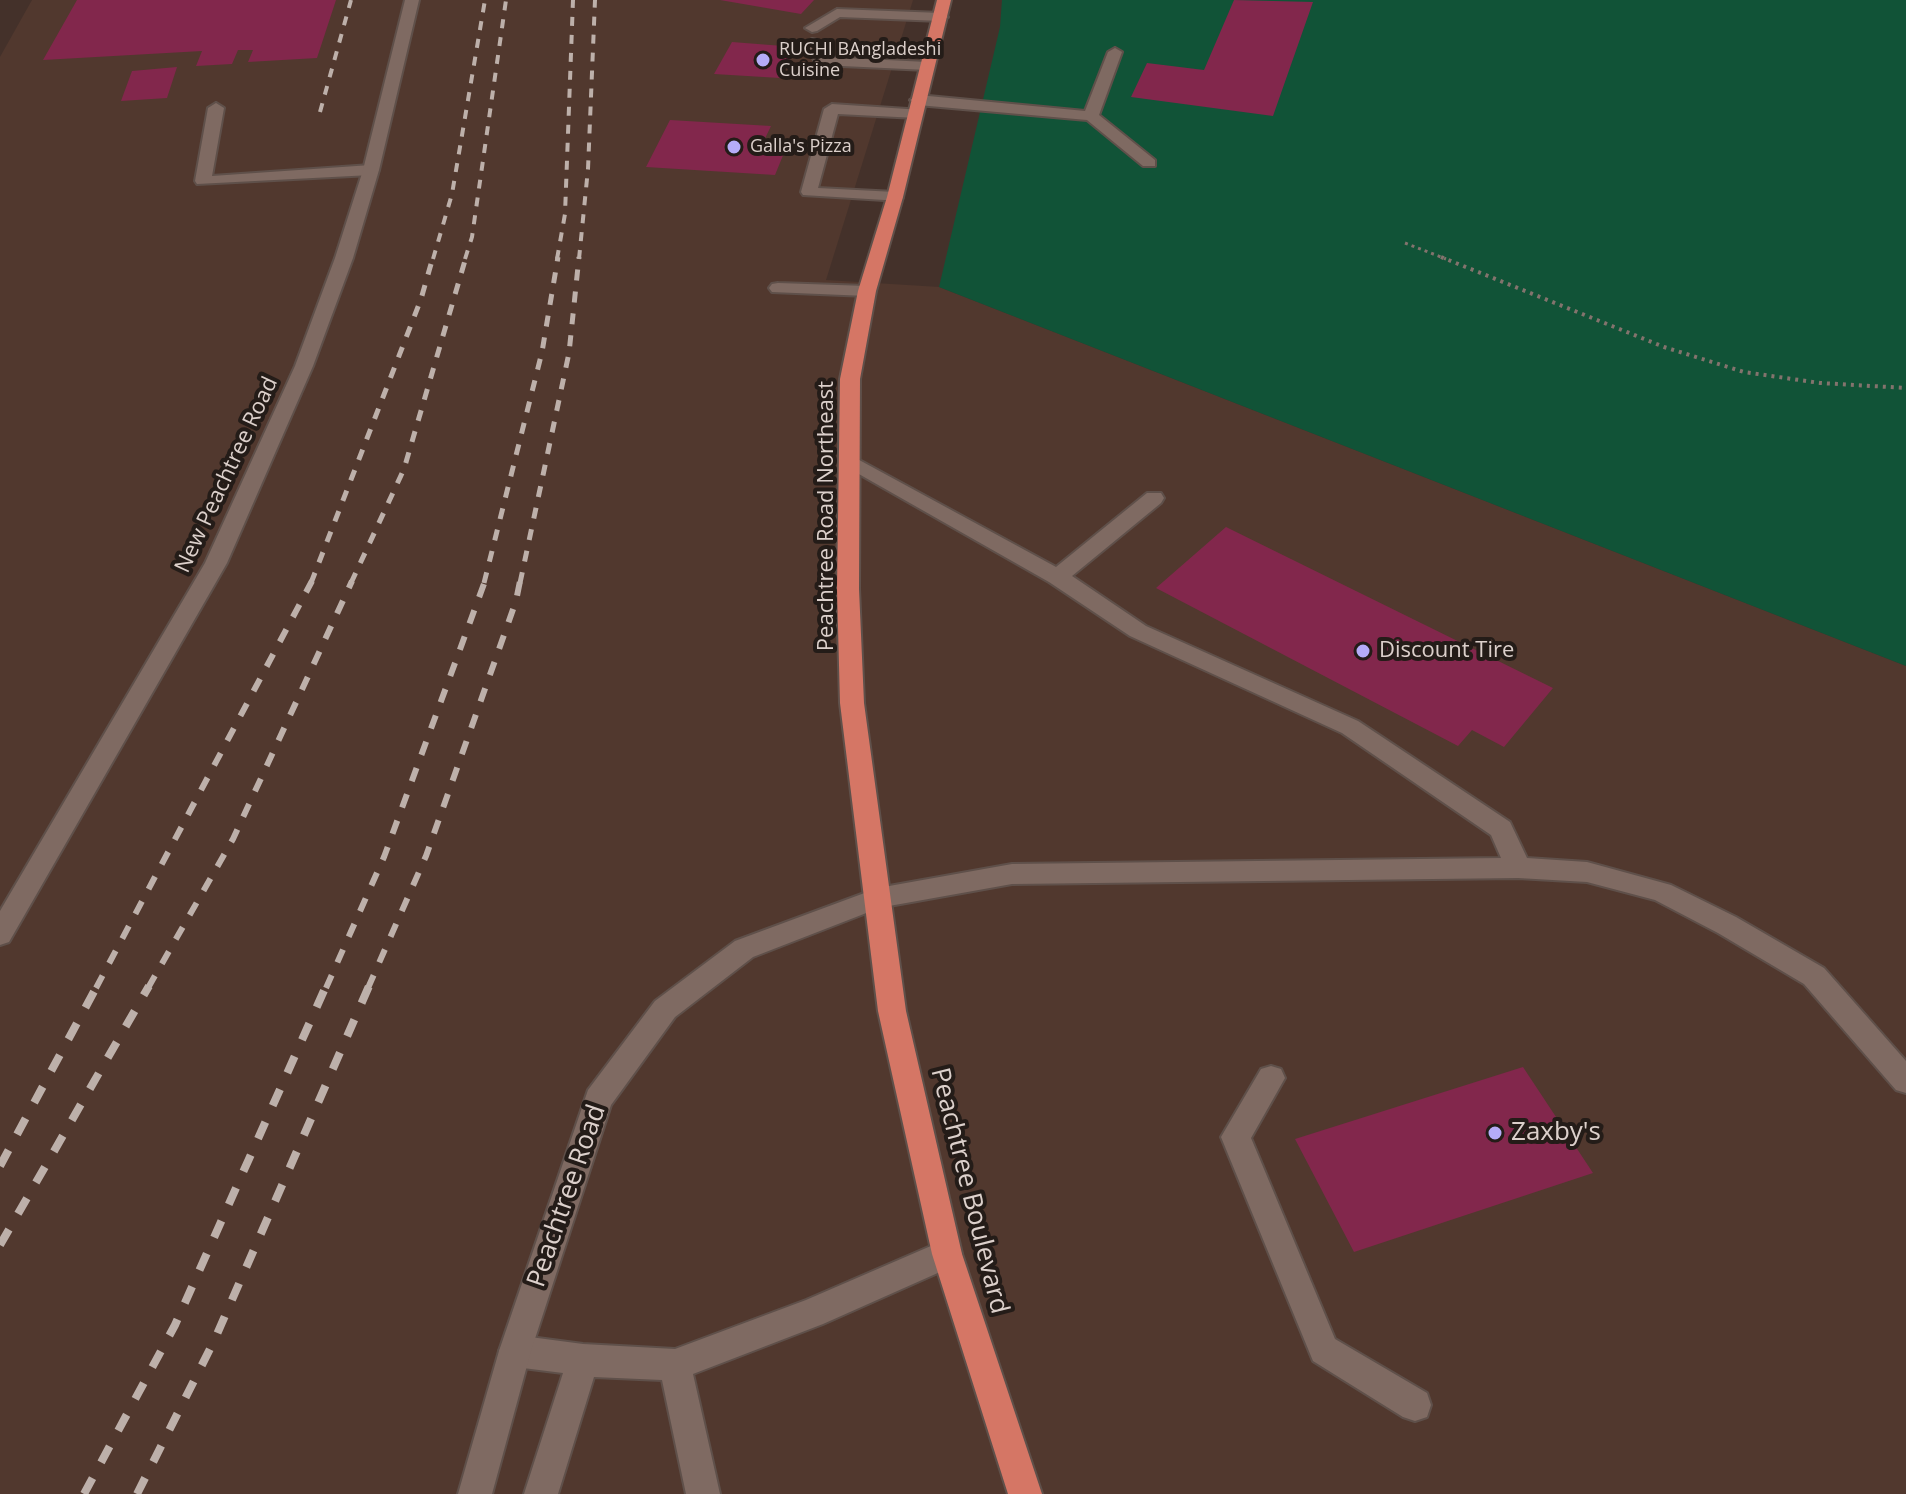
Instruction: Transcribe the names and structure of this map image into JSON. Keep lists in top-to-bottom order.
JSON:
{
  "streets": {
    "highway": ["Peachtree Road Northeast", "Peachtree Boulevard"],
    "street": ["New Peachtree Road", "Peachtree Road"]
  },
  "crossings": [
    ["Peachtree Road Northeast", "Peachtree Boulevard"],
    ["Peachtree Road Northeast", "Peachtree Road"],
    ["Peachtree Boulevard", "Peachtree Road"]
  ],
  "places": [
    "RUCHI BAngladeshi Cuisine",
    "Galla's Pizza",
    "Discount Tire",
    "Zaxby's"
  ]
}
